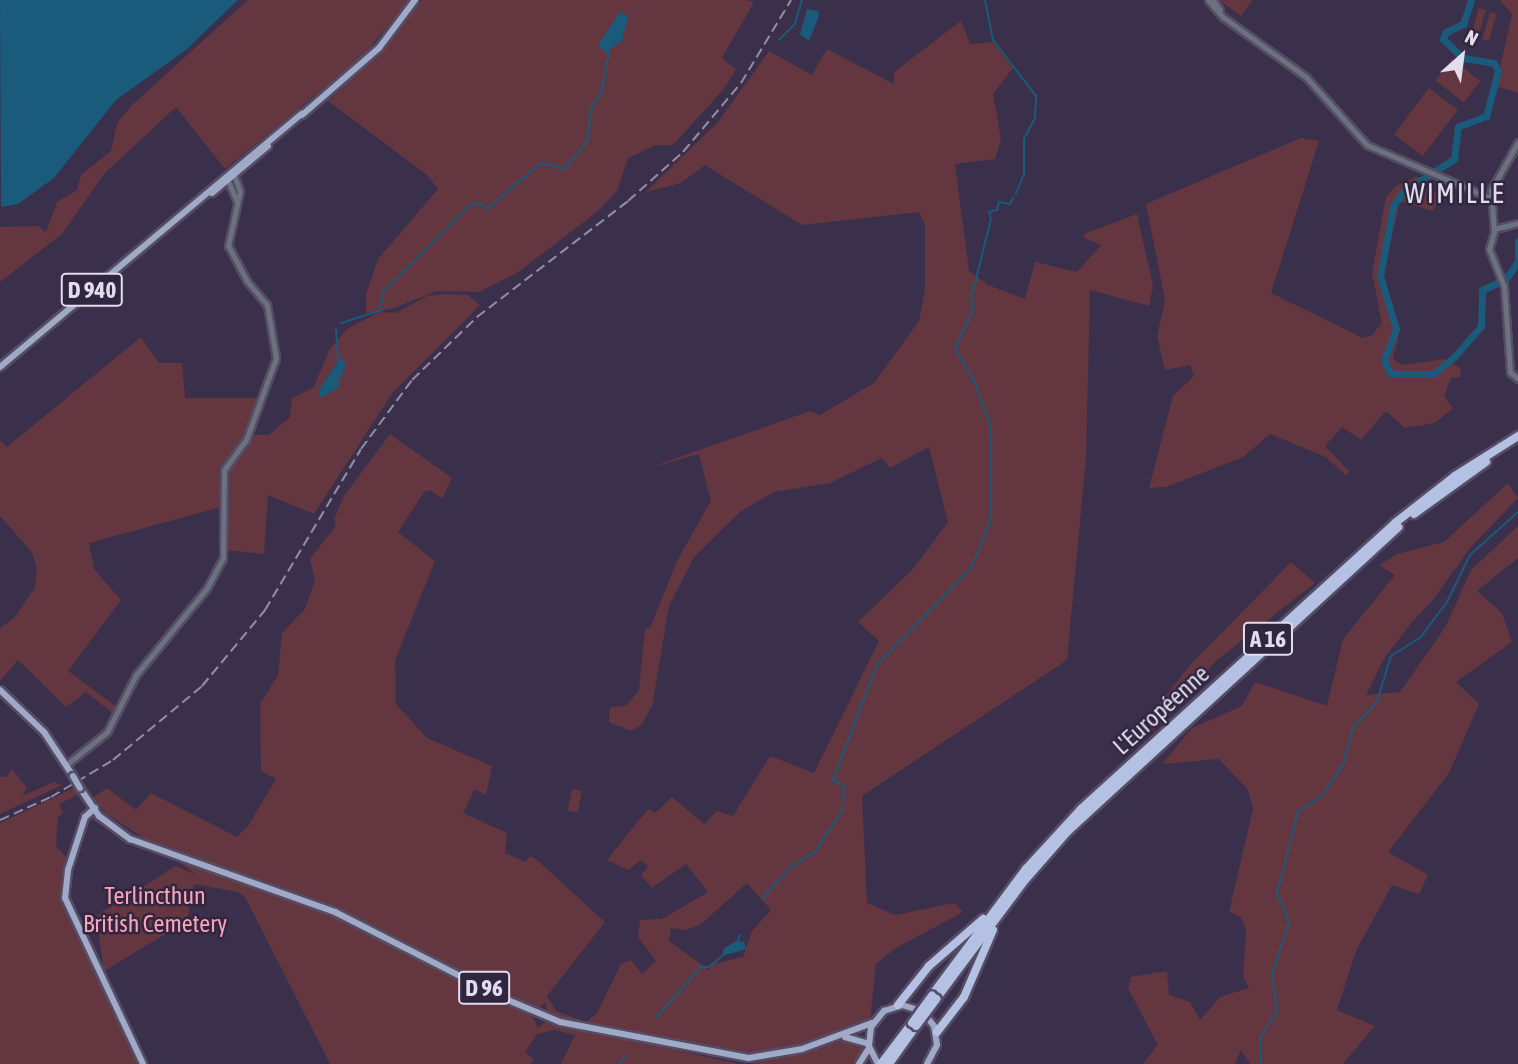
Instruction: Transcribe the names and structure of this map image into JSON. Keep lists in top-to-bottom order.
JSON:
{
  "streets": {
    "highway": ["A 16", "L'Européenne"],
    "main road": ["D 940", "D 96"]
  },
  "districts": ["WIMILLE"],
  "parks": ["Terlincthun British Cemetery"],
  "north": "top right"
}
